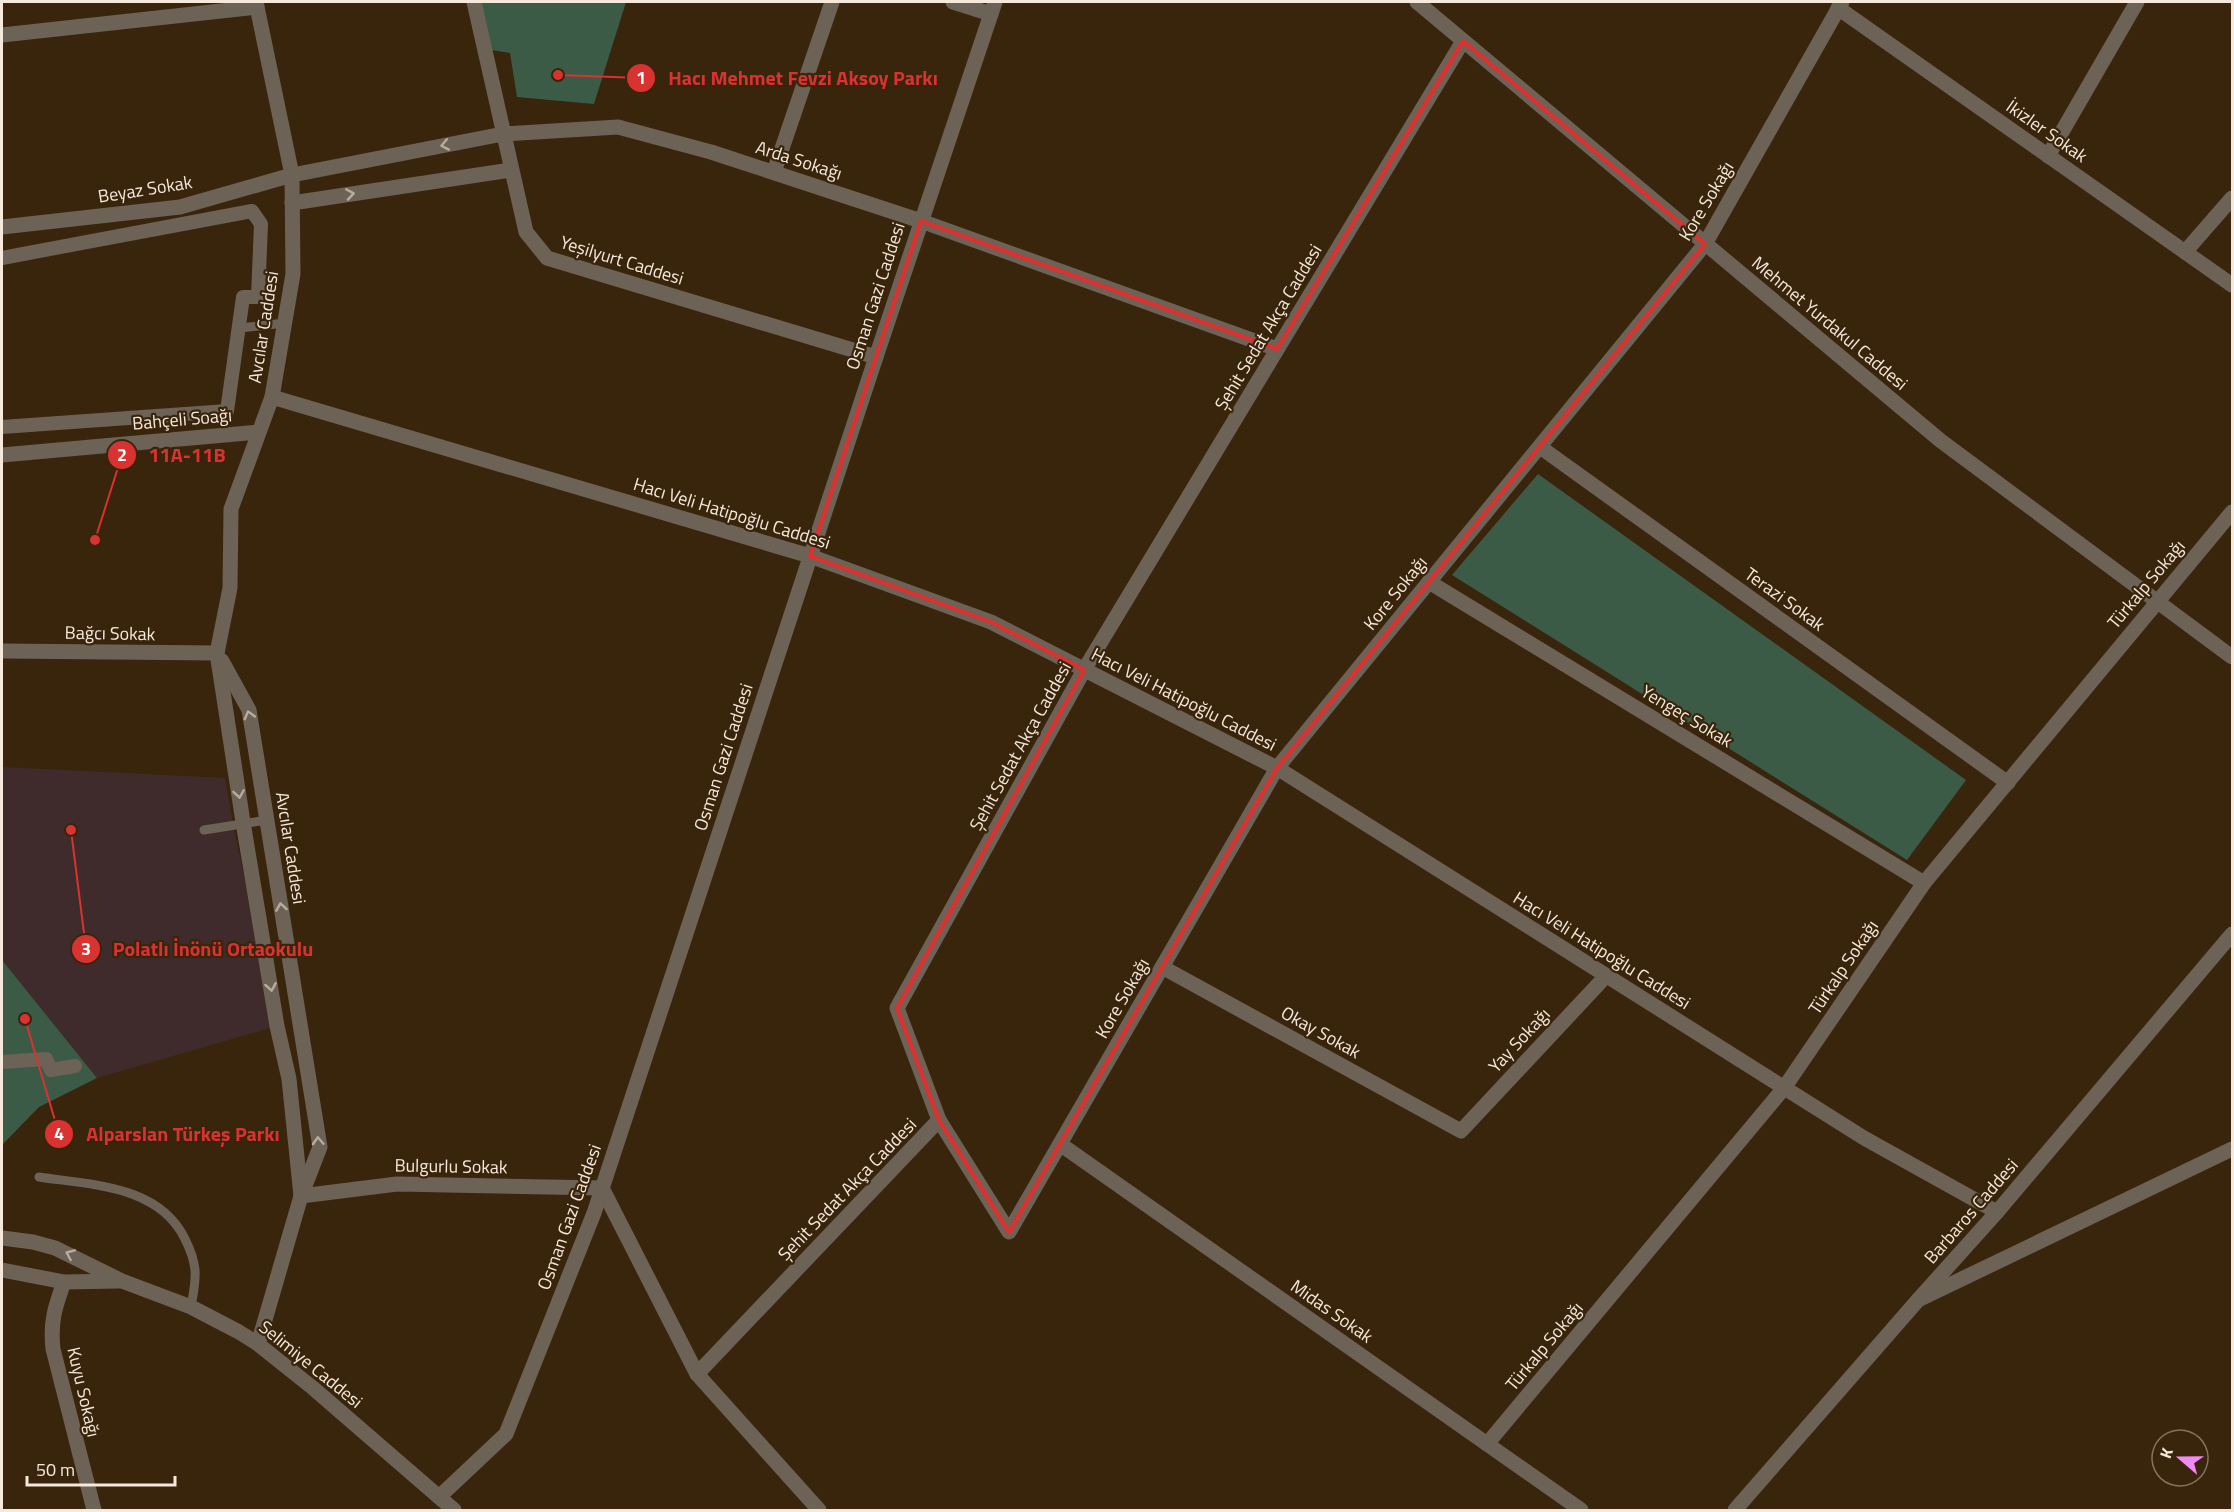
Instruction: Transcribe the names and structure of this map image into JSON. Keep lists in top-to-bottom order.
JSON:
{
  "streets": {
    "street": [
      "İkizler Sokak",
      "Arda Sokağı",
      "Beyaz Sokak",
      "Kore Sokağı",
      "Yeşilyurt Caddesi",
      "Osman Gazi Caddesi",
      "Mehmet Yurdakul Caddesi",
      "Avcılar Caddesi",
      "Şehit Sedat Akça Caddesi",
      "Bahçeli Soağı",
      "Hacı Veli Hatipoğlu Caddesi",
      "Türkalp Sokağı",
      "Terazi Sokak",
      "Bağcı Sokak",
      "Yengeç Sokak",
      "Okay Sokak",
      "Yay Sokağı",
      "Bulgurlu Sokak",
      "Barbaros Caddesi",
      "Midas Sokak",
      "Selimiye Caddesi",
      "Kuyu Sokağı"
    ]
  },
  "crossings": [
    ["İkizler Sokak", "Kore Sokağı"],
    ["Arda Sokağı", "Beyaz Sokak"],
    ["Arda Sokağı", "Yeşilyurt Caddesi"],
    ["Arda Sokağı", "Osman Gazi Caddesi"],
    ["Arda Sokağı", "Avcılar Caddesi"],
    ["Arda Sokağı", "Şehit Sedat Akça Caddesi"],
    ["Beyaz Sokak", "Avcılar Caddesi"],
    ["Kore Sokağı", "Mehmet Yurdakul Caddesi"],
    ["Kore Sokağı", "Şehit Sedat Akça Caddesi"],
    ["Kore Sokağı", "Hacı Veli Hatipoğlu Caddesi"],
    ["Kore Sokağı", "Terazi Sokak"],
    ["Kore Sokağı", "Yengeç Sokak"],
    ["Kore Sokağı", "Okay Sokak"],
    ["Kore Sokağı", "Midas Sokak"],
    ["Yeşilyurt Caddesi", "Osman Gazi Caddesi"],
    ["Osman Gazi Caddesi", "Hacı Veli Hatipoğlu Caddesi"],
    ["Osman Gazi Caddesi", "Bulgurlu Sokak"],
    ["Osman Gazi Caddesi", "Selimiye Caddesi"],
    ["Mehmet Yurdakul Caddesi", "Şehit Sedat Akça Caddesi"],
    ["Mehmet Yurdakul Caddesi", "Türkalp Sokağı"],
    ["Avcılar Caddesi", "Bahçeli Soağı"],
    ["Avcılar Caddesi", "Hacı Veli Hatipoğlu Caddesi"],
    ["Avcılar Caddesi", "Bağcı Sokak"],
    ["Avcılar Caddesi", "Bulgurlu Sokak"],
    ["Avcılar Caddesi", "Selimiye Caddesi"],
    ["Şehit Sedat Akça Caddesi", "Hacı Veli Hatipoğlu Caddesi"],
    ["Hacı Veli Hatipoğlu Caddesi", "Türkalp Sokağı"],
    ["Hacı Veli Hatipoğlu Caddesi", "Yay Sokağı"],
    ["Hacı Veli Hatipoğlu Caddesi", "Barbaros Caddesi"],
    ["Türkalp Sokağı", "Terazi Sokak"],
    ["Türkalp Sokağı", "Yengeç Sokak"],
    ["Türkalp Sokağı", "Midas Sokak"],
    ["Okay Sokak", "Yay Sokağı"],
    ["Selimiye Caddesi", "Kuyu Sokağı"]
  ],
  "places": [
    "Hacı Mehmet Fevzi Aksoy Parkı",
    "11A-11B",
    "Polatlı İnönü Ortaokulu",
    "Alparslan Türkeş Parkı"
  ],
  "scale_bar": "50 m",
  "north": "left"
}
